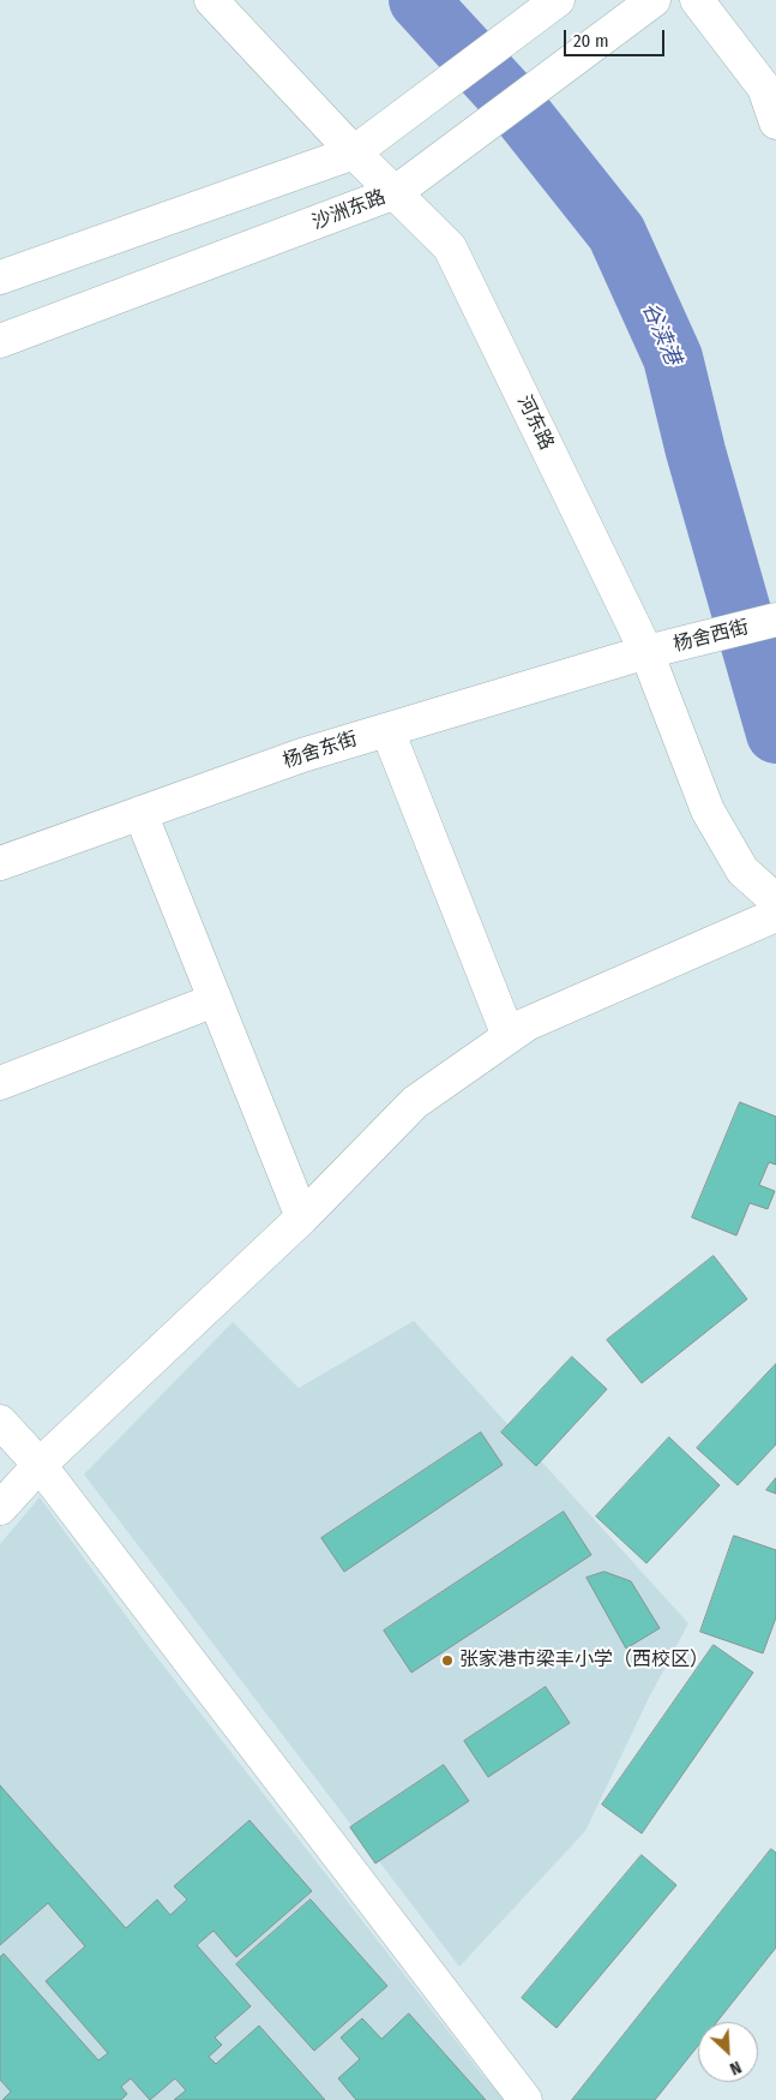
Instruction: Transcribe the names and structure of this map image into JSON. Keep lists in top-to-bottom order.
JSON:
{
  "streets": {
    "street": [
      "沙洲东路",
      "河东路",
      "杨舍西街",
      "杨舍东街"
    ]
  },
  "crossings": [
    ["沙洲东路", "河东路"],
    ["河东路", "杨舍西街"],
    ["河东路", "杨舍东街"],
    ["杨舍西街", "杨舍东街"]
  ],
  "water": ["谷渎港"],
  "places": ["张家港市梁丰小学（西校区）"],
  "scale_bar": "20 m",
  "north": "bottom right"
}
